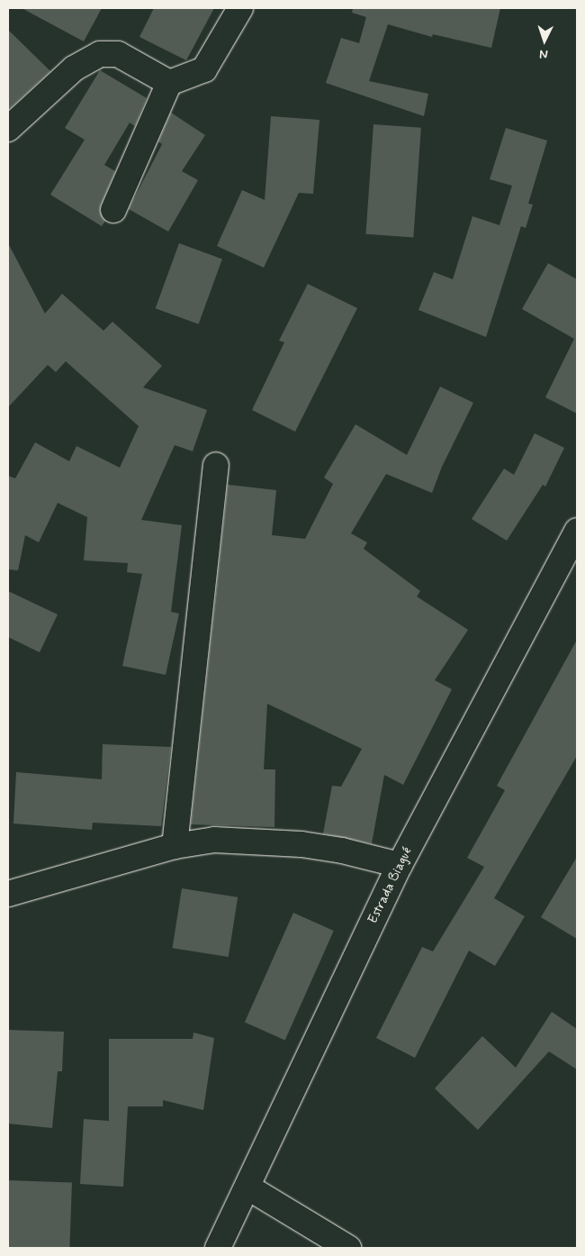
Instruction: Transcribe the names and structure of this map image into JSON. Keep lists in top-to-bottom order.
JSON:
{
  "streets": {
    "street": ["Estrada Biagué"]
  },
  "north": "bottom"
}
